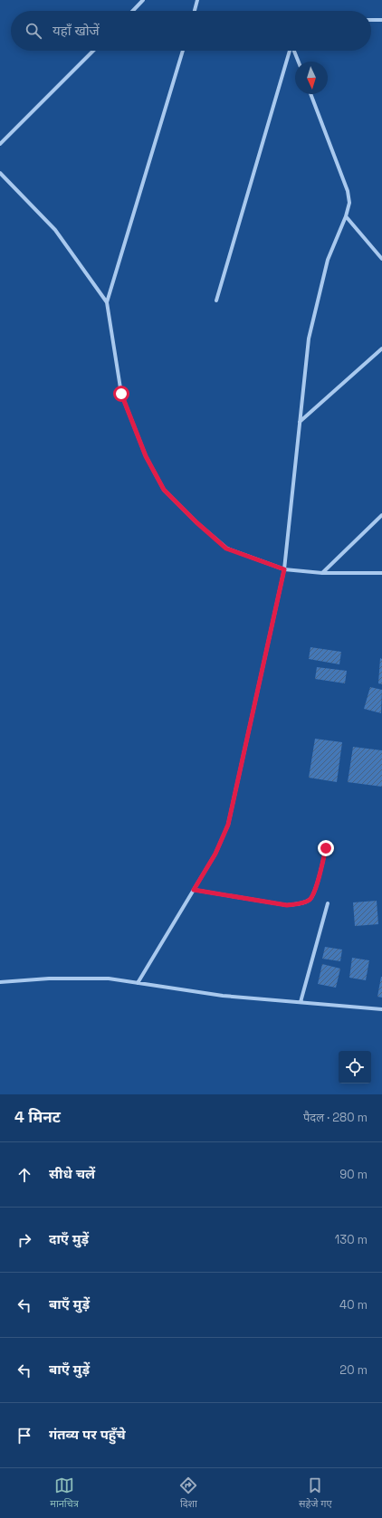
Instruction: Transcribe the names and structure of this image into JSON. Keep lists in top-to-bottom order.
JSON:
{
  "north": "bottom",
  "page": {
    "search": "यहाँ खोजें",
    "heading": ["4 मिनट", "पैदल · 280 m"],
    "list": [
      ["सीधे चलें", "90 m"],
      ["दाएँ मुड़ें", "130 m"],
      ["बाएँ मुड़ें", "40 m"],
      ["बाएँ मुड़ें", "20 m"],
      "गंतव्य पर पहुँचे"
    ],
    "nav": ["मानचित्र", "दिशा", "सहेजे गए"]
  }
}
